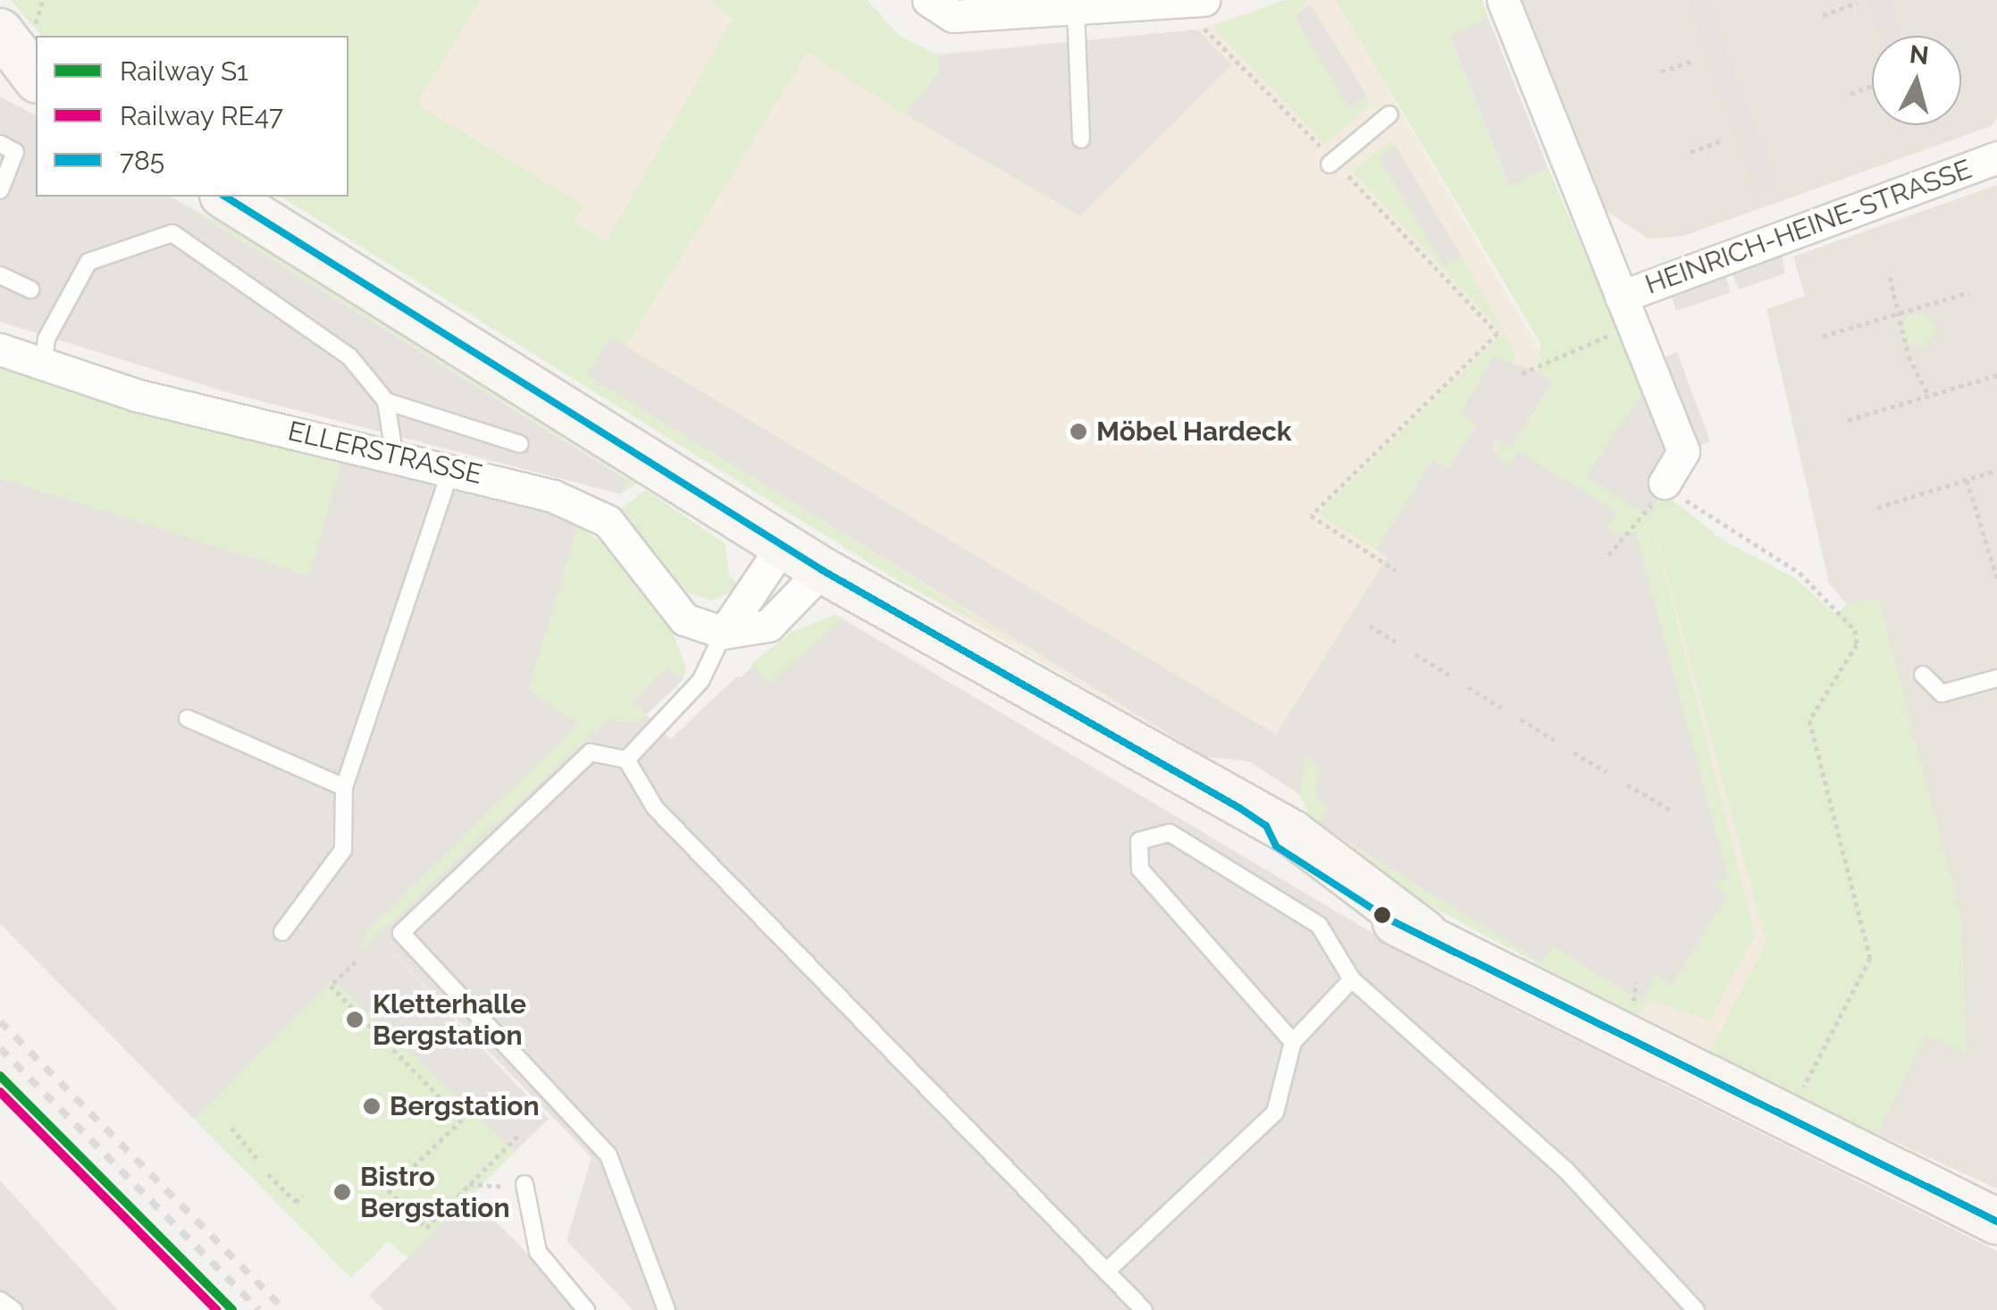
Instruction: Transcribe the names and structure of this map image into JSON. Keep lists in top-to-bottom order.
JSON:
{
  "streets": {
    "street": ["HEINRICH-HEINE-STRASSE", "ELLERSTRASSE"]
  },
  "places": [
    "Möbel Hardeck",
    "Kletterhalle Bergstation",
    "Bergstation",
    "Bistro Bergstation"
  ],
  "lines": ["transit line 785", "rail line S1", "rail line RE47"],
  "legend": ["Railway S1", "Railway RE47", "785"],
  "north": "top"
}
